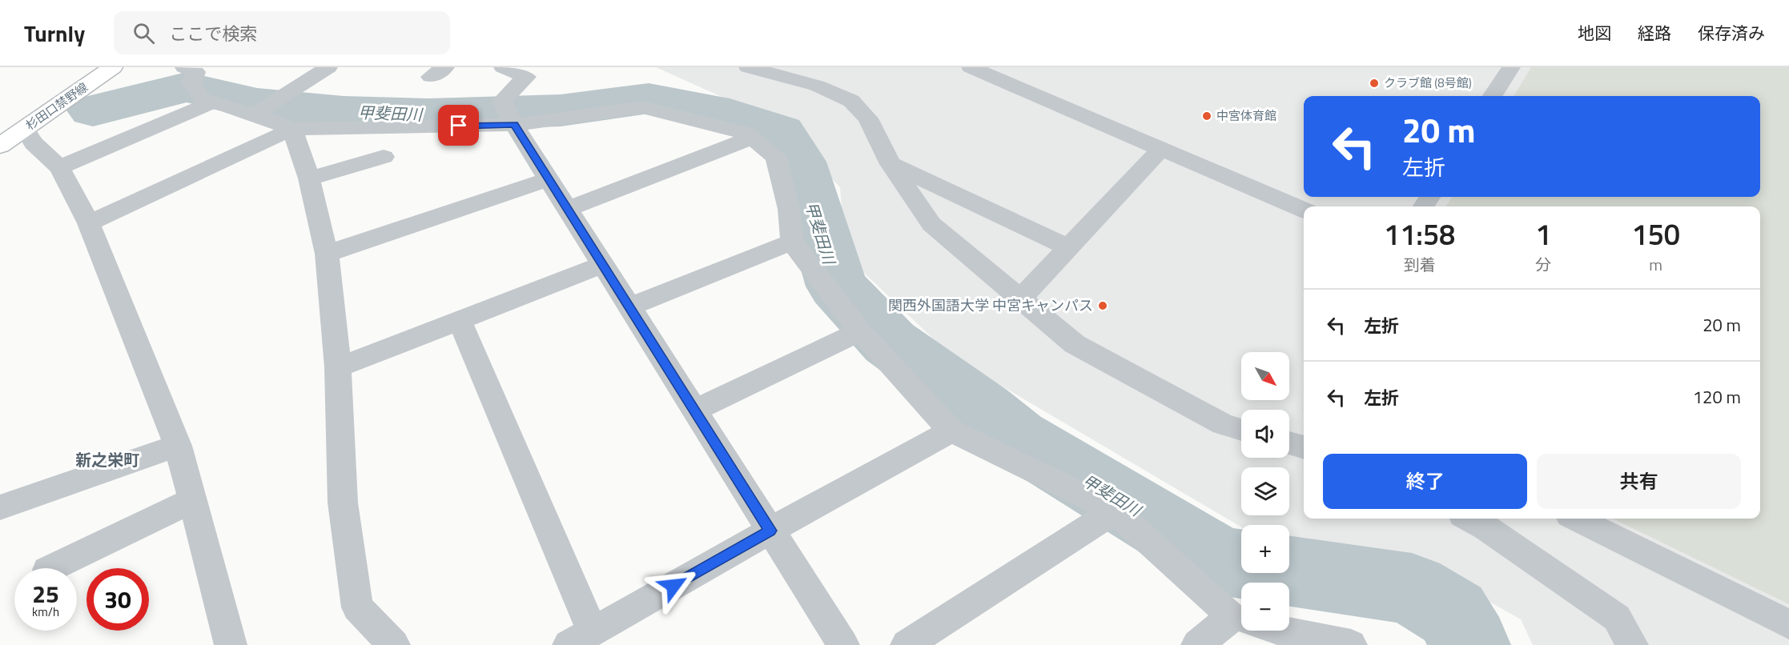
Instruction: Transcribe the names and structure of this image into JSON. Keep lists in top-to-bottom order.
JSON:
{
  "streets": {
    "main road": ["杉田口禁野線"]
  },
  "districts": ["新之栄町"],
  "water": ["甲斐田川"],
  "places": ["クラブ館 (8号館)", "中宮体育館", "関西外国語大学 中宮キャンパス"],
  "north": "bottom right",
  "page": {
    "header": "Turnly",
    "search": "ここで検索",
    "nav": ["地図", "経路", "保存済み"],
    "turn": ["20 m", "左折"],
    "eta": [
      "11:58",
      "到着",
      "1",
      "分",
      "150",
      "m"
    ],
    "list": [
      {
        "name": "左折",
        "value": "20 m"
      },
      {
        "name": "左折",
        "value": "120 m"
      }
    ],
    "map_buttons": ["+", "−"],
    "buttons": ["終了", "共有"],
    "speed": "25 km/h",
    "limit": "30"
  }
}
